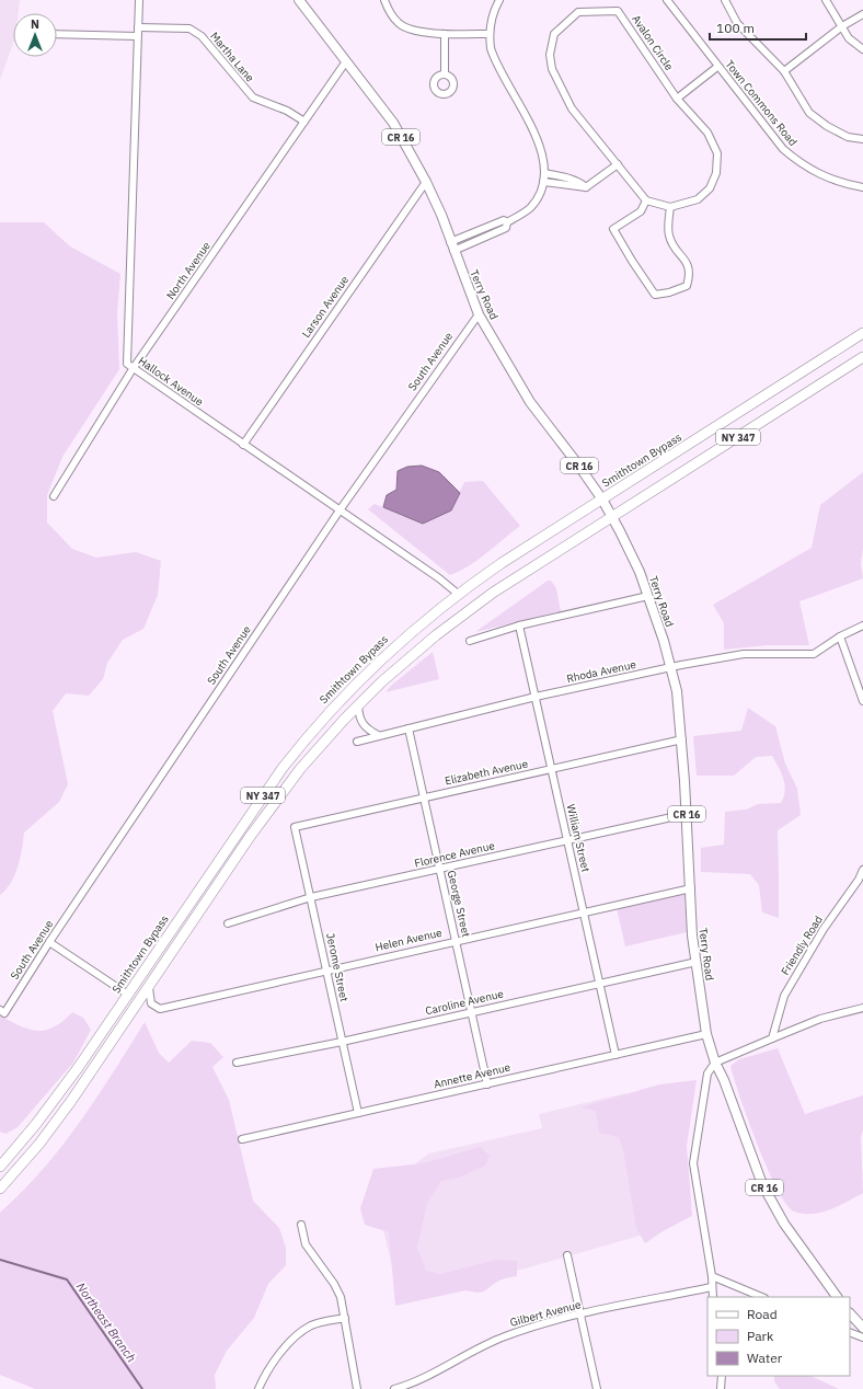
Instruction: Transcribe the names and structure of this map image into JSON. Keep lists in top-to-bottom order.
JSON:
{
  "streets": {
    "highway": ["NY 347", "Smithtown Bypass"],
    "main road": ["CR 16", "Terry Road"],
    "street": [
      "Avalon Circle",
      "Martha Lane",
      "Town Commons Road",
      "North Avenue",
      "Larson Avenue",
      "South Avenue",
      "Hallock Avenue",
      "Rhoda Avenue",
      "Elizabeth Avenue",
      "William Street",
      "Florence Avenue",
      "George Street",
      "Helen Avenue",
      "Friendly Road",
      "Jerome Street",
      "Caroline Avenue",
      "Annette Avenue",
      "Gilbert Avenue"
    ]
  },
  "crossings": [
    ["Martha Lane", "North Avenue"],
    ["Martha Lane", "Hallock Avenue"],
    ["CR 16", "Terry Road"],
    ["North Avenue", "Terry Road"],
    ["North Avenue", "Hallock Avenue"],
    ["Terry Road", "Larson Avenue"],
    ["Terry Road", "South Avenue"],
    ["Terry Road", "NY 347"],
    ["Terry Road", "Smithtown Bypass"],
    ["Terry Road", "Rhoda Avenue"],
    ["Terry Road", "Elizabeth Avenue"],
    ["Terry Road", "Florence Avenue"],
    ["Terry Road", "Helen Avenue"],
    ["Terry Road", "Caroline Avenue"],
    ["Terry Road", "Annette Avenue"],
    ["Larson Avenue", "Hallock Avenue"],
    ["South Avenue", "Hallock Avenue"],
    ["Hallock Avenue", "Smithtown Bypass"],
    ["NY 347", "Helen Avenue"],
    ["Rhoda Avenue", "William Street"],
    ["Rhoda Avenue", "George Street"],
    ["Elizabeth Avenue", "William Street"],
    ["Elizabeth Avenue", "George Street"],
    ["Elizabeth Avenue", "Jerome Street"],
    ["William Street", "Florence Avenue"],
    ["William Street", "Helen Avenue"],
    ["William Street", "Caroline Avenue"],
    ["William Street", "Annette Avenue"],
    ["Florence Avenue", "George Street"],
    ["Florence Avenue", "Jerome Street"],
    ["George Street", "Helen Avenue"],
    ["George Street", "Caroline Avenue"],
    ["George Street", "Annette Avenue"],
    ["Helen Avenue", "Jerome Street"],
    ["Jerome Street", "Caroline Avenue"],
    ["Jerome Street", "Annette Avenue"]
  ],
  "water": ["Northeast Branch"],
  "legend": ["Road", "Park", "Water"],
  "scale_bar": "100 m",
  "north": "top"
}
